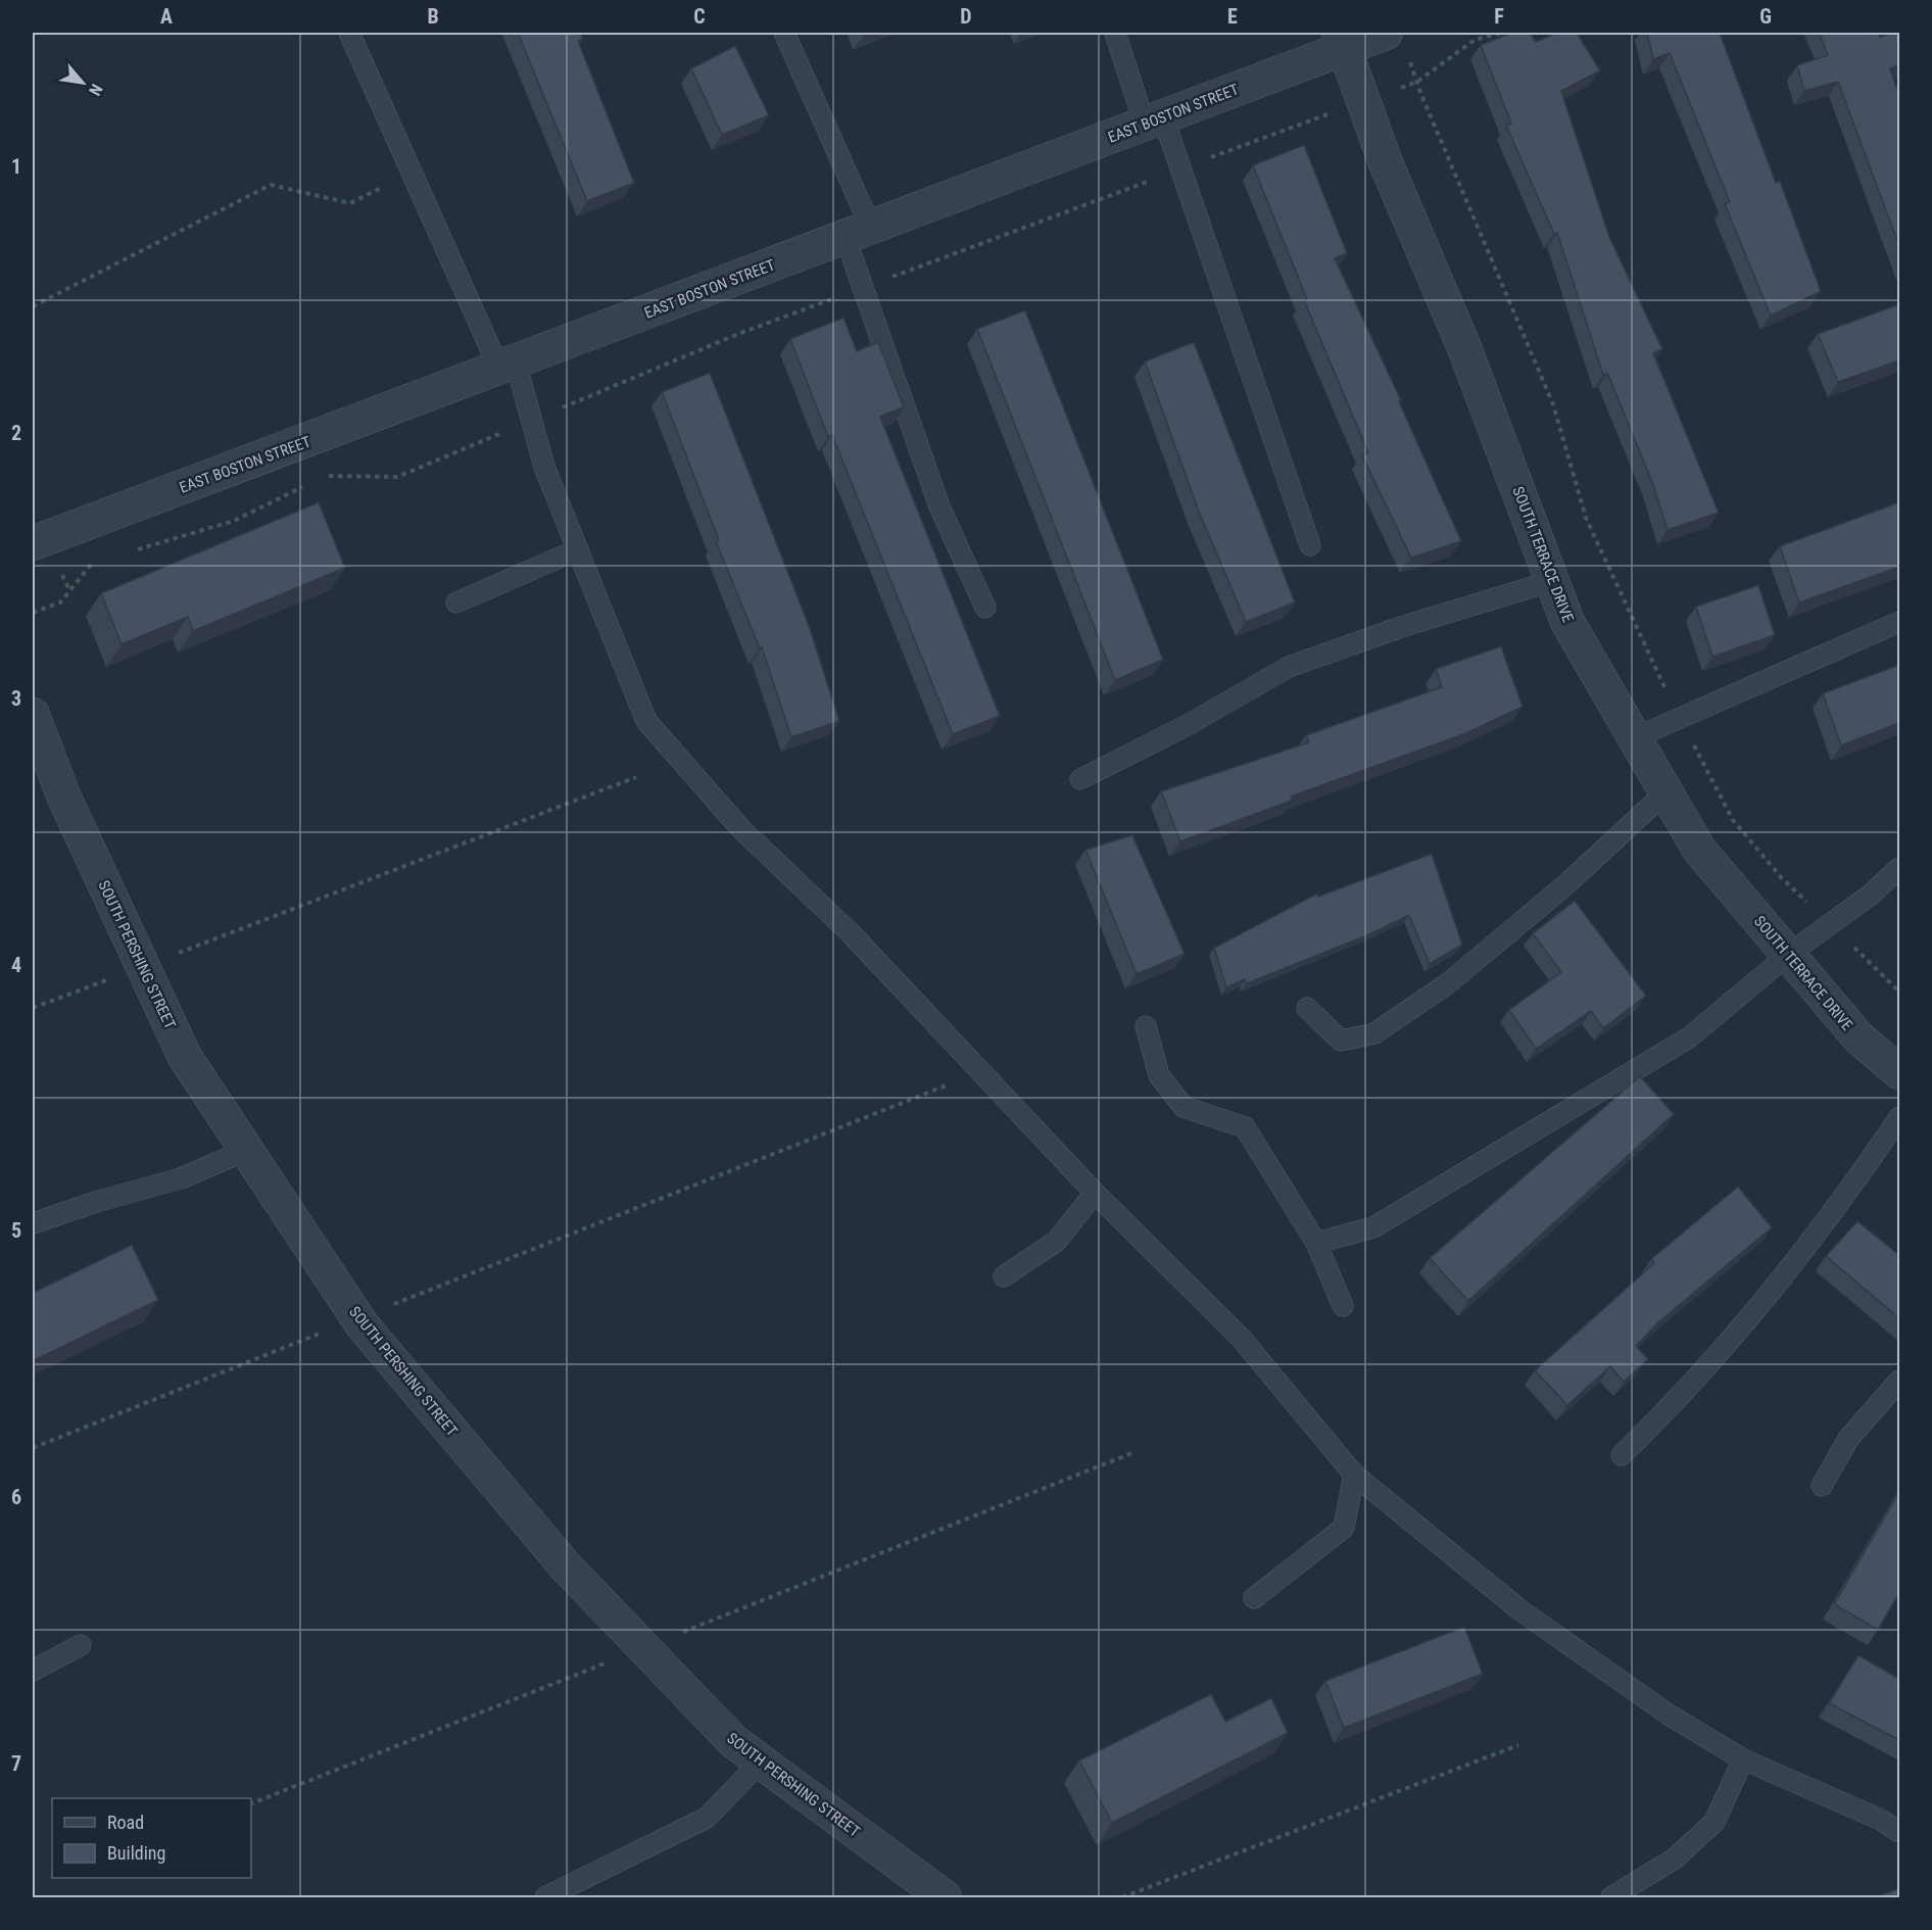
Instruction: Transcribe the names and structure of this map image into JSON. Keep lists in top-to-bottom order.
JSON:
{
  "streets": {
    "street": ["EAST BOSTON STREET", "SOUTH TERRACE DRIVE", "SOUTH PERSHING STREET"]
  },
  "crossings": [
    ["EAST BOSTON STREET", "SOUTH TERRACE DRIVE"]
  ],
  "legend": ["Road", "Building"],
  "north": "bottom right",
  "grid": {
    "columns": [
      "A",
      "B",
      "C",
      "D",
      "E",
      "F",
      "G"
    ],
    "rows": [
      "1",
      "2",
      "3",
      "4",
      "5",
      "6",
      "7"
    ]
  }
}
